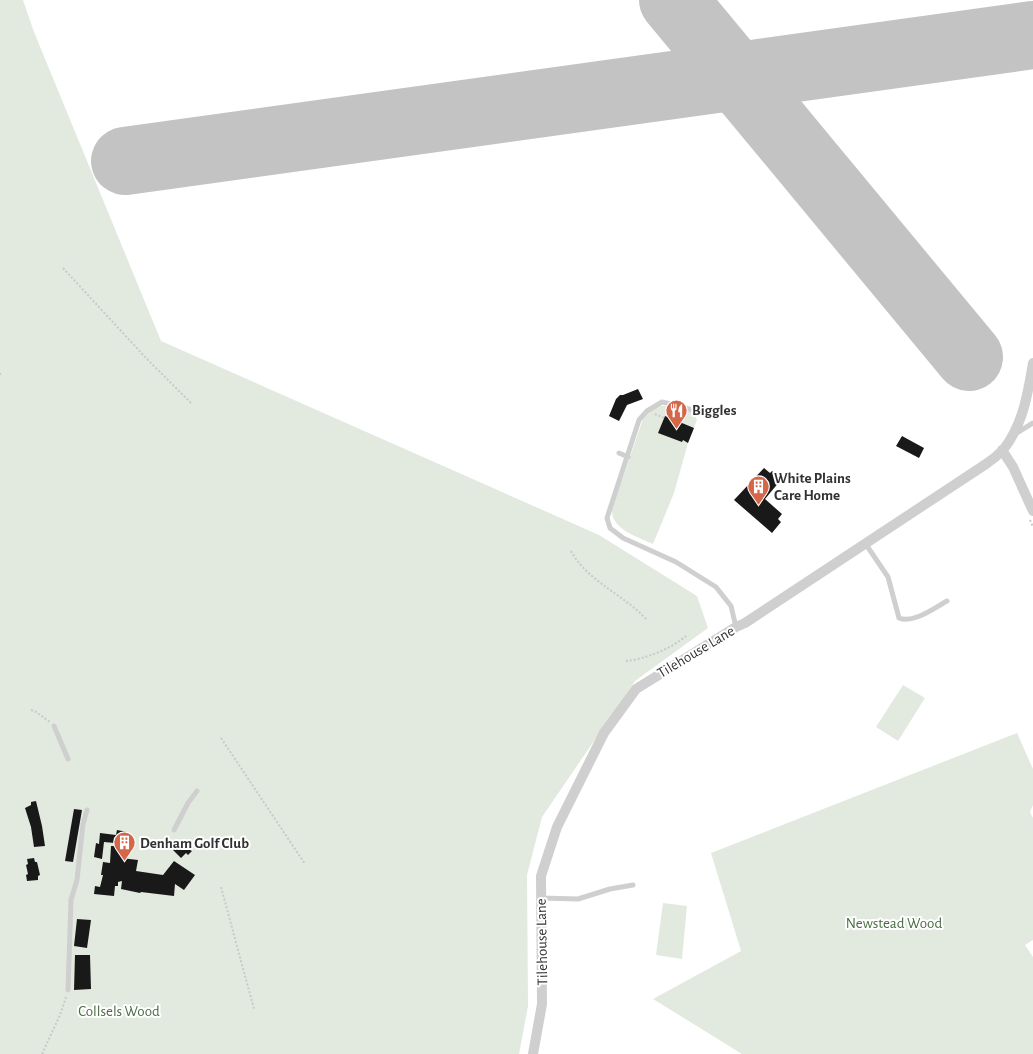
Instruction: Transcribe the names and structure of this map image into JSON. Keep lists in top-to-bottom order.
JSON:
{
  "streets": {
    "street": ["Tilehouse Lane"]
  },
  "parks": ["Newstead Wood", "Collsels Wood"],
  "places": {
    "restaurant": ["Biggles"],
    "building": ["White Plains Care Home", "Denham Golf Club"]
  }
}
